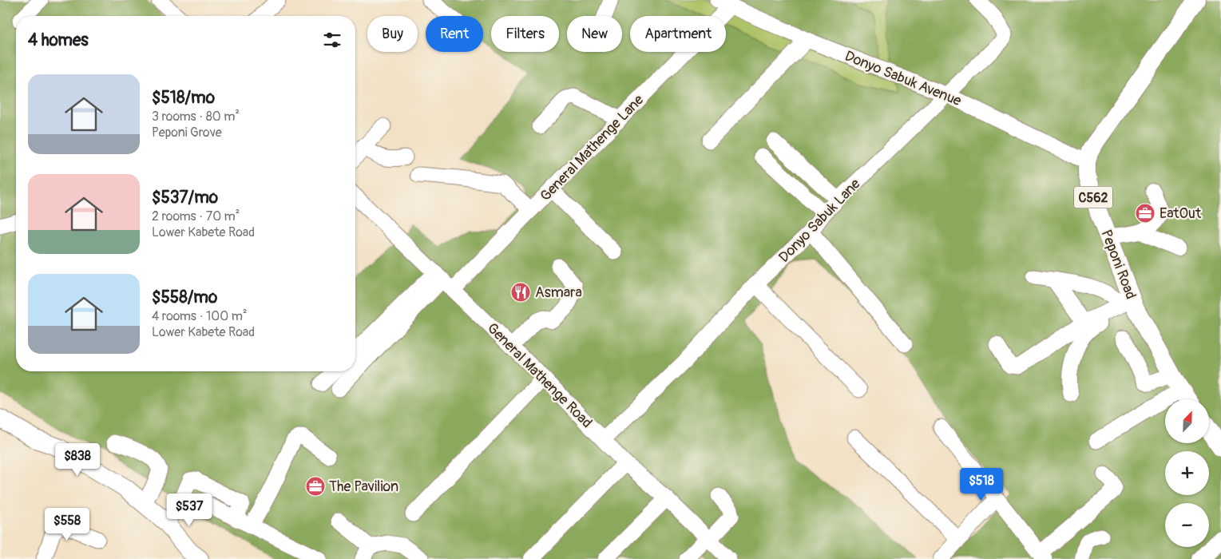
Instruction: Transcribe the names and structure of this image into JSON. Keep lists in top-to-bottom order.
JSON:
{
  "streets": {
    "main road": ["C562", "Peponi Road"],
    "street": [
      "Donyo Sabuk Avenue",
      "General Mathenge Lane",
      "Donyo Sabuk Lane",
      "General Mathenge Road"
    ]
  },
  "crossings": [
    ["Donyo Sabuk Avenue", "General Mathenge Lane"],
    ["Donyo Sabuk Avenue", "Donyo Sabuk Lane"],
    ["Donyo Sabuk Avenue", "Peponi Road"],
    ["General Mathenge Lane", "General Mathenge Road"],
    ["Donyo Sabuk Lane", "General Mathenge Road"]
  ],
  "places": {
    "office": ["EatOut", "The Pavilion"],
    "restaurant": ["Asmara"]
  },
  "north": "top right",
  "page": {
    "chip": [
      "Buy",
      "Rent",
      "Filters",
      "New",
      "Apartment"
    ],
    "heading": "4 homes",
    "list": [
      {
        "name": "$518/mo",
        "note": "3 rooms · 80 m² · Peponi Grove"
      },
      {
        "name": "$537/mo",
        "note": "2 rooms · 70 m² · Lower Kabete Road"
      },
      {
        "name": "$558/mo",
        "note": "4 rooms · 100 m² · Lower Kabete Road"
      }
    ],
    "map_buttons": ["+", "−"],
    "price": [
      "$838",
      "$518",
      "$537",
      "$558"
    ]
  }
}
